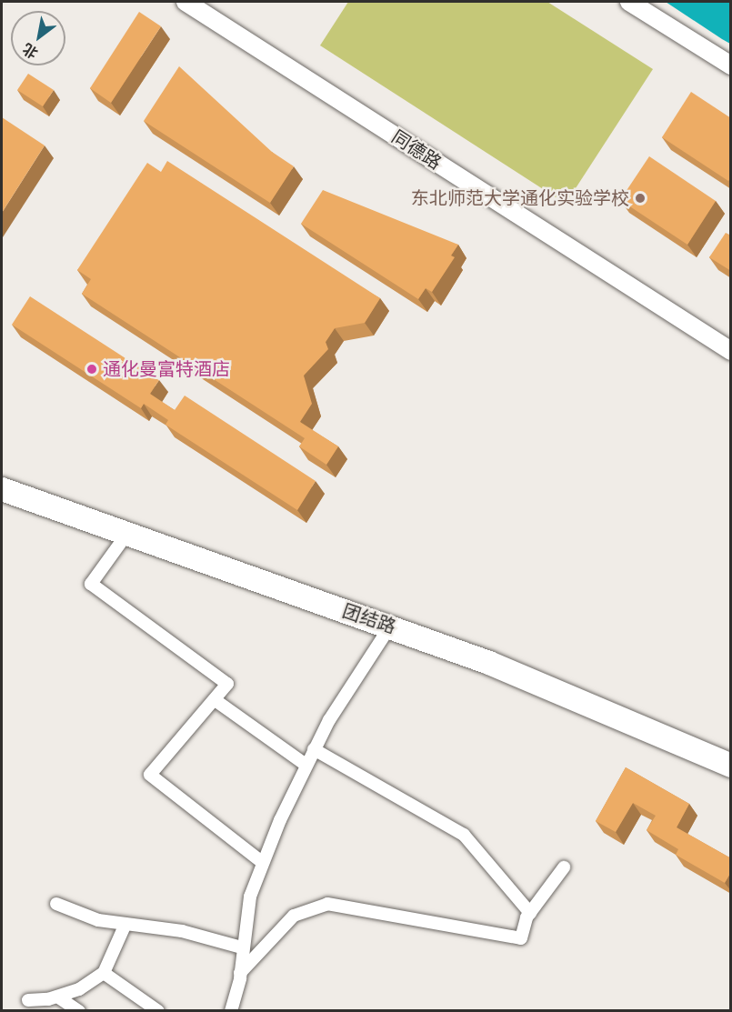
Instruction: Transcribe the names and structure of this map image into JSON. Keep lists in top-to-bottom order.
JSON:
{
  "streets": {
    "highway": ["团结路"],
    "main road": ["同德路"]
  },
  "places": ["东北师范大学通化实验学校", "通化曼富特酒店"],
  "north": "bottom left"
}
